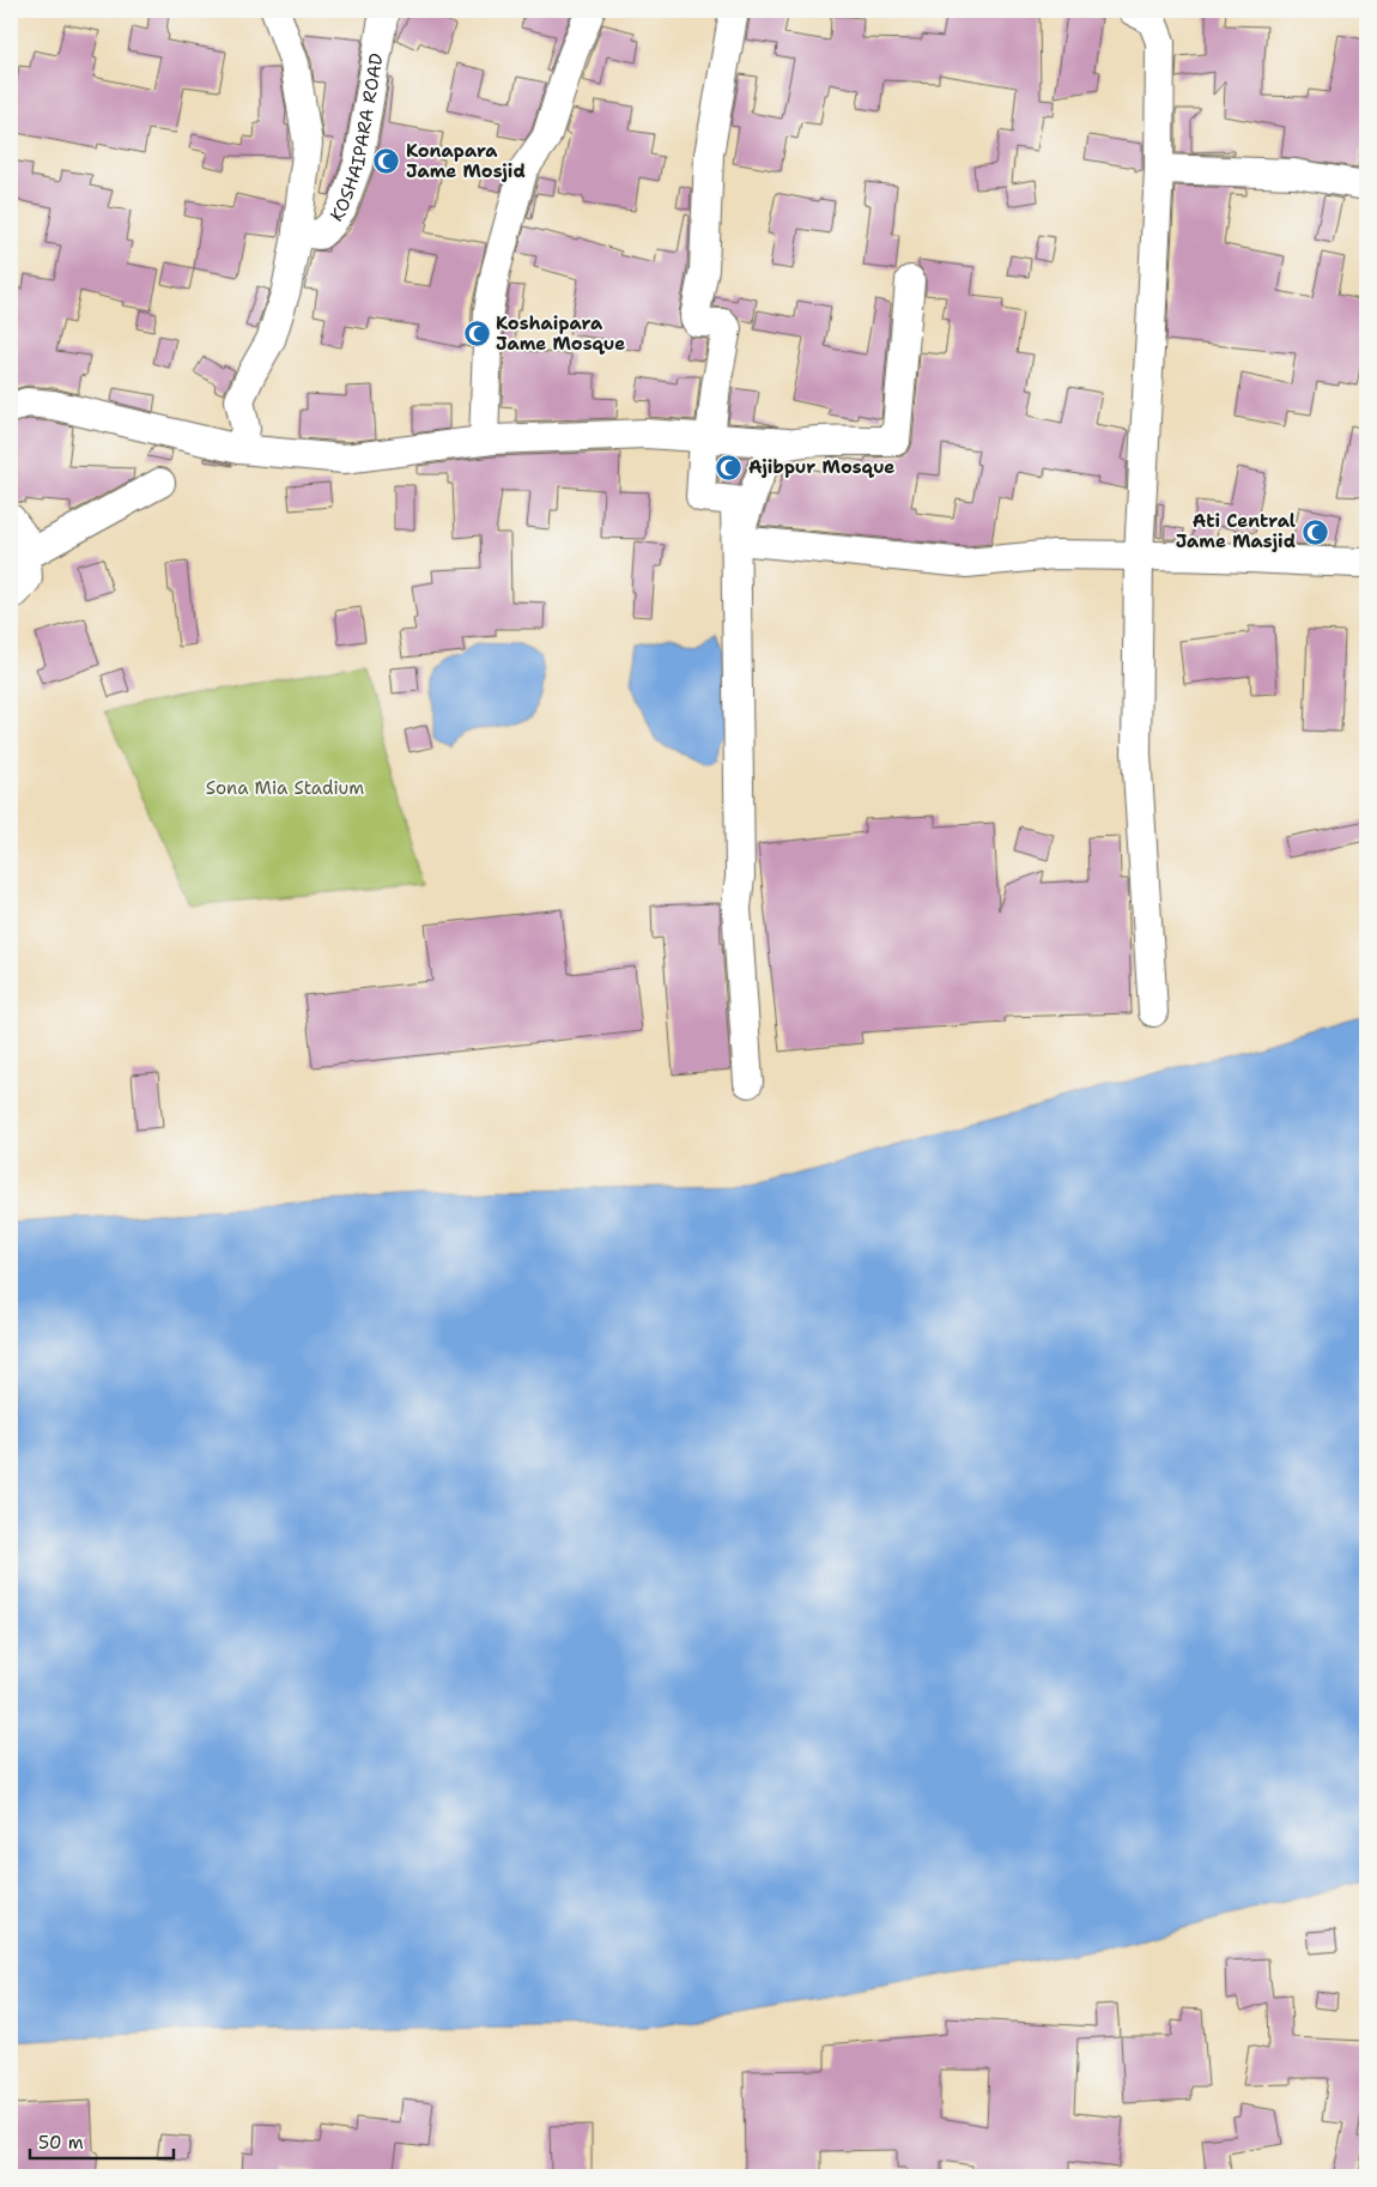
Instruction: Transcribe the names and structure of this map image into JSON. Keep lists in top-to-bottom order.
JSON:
{
  "streets": {
    "street": ["KOSHAIPARA ROAD"]
  },
  "parks": ["Sona Mia Stadium"],
  "places": {
    "mosque": [
      "Konapara Jame Mosjid",
      "Koshaipara Jame Mosque",
      "Ajibpur Mosque",
      "Ati Central Jame Masjid"
    ]
  },
  "scale_bar": "50 m"
}
